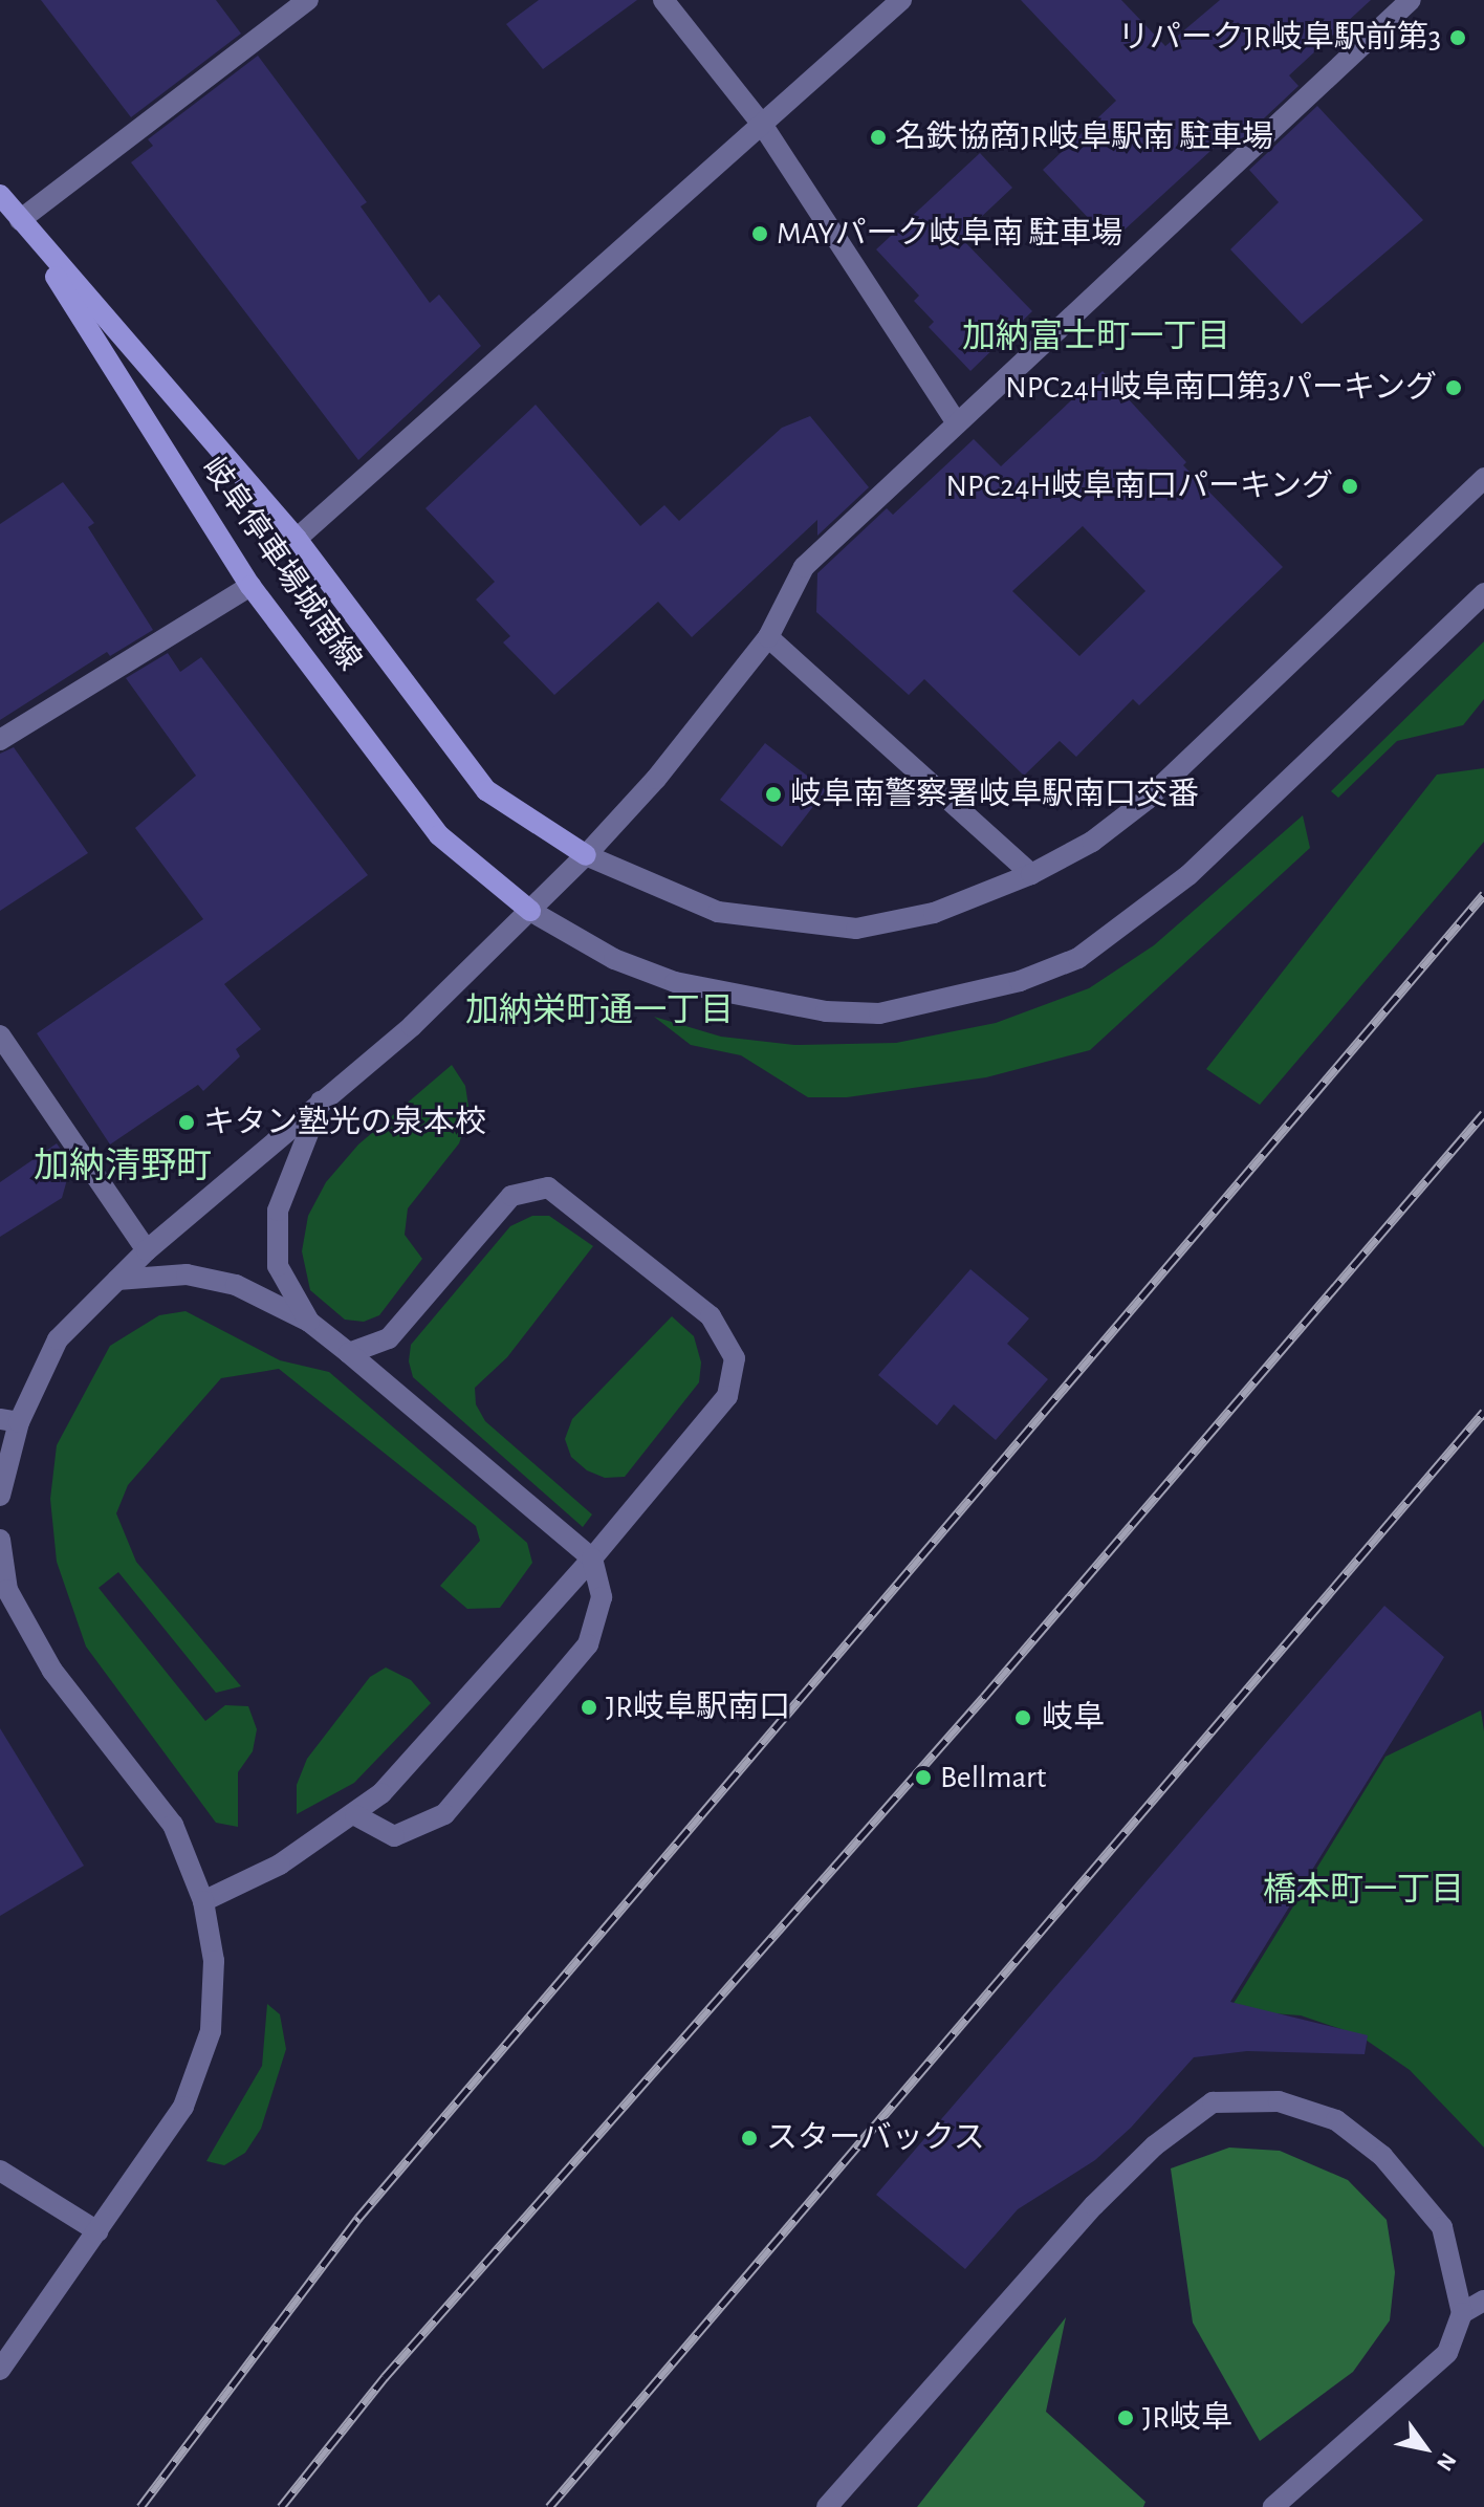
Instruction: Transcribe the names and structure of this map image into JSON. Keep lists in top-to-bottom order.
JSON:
{
  "streets": {
    "main road": ["岐阜停車場城南線"]
  },
  "districts": [
    "加納富士町一丁目",
    "加納栄町通一丁目",
    "加納清野町",
    "橋本町一丁目"
  ],
  "places": [
    "リパークJR岐阜駅前第3",
    "名鉄協商JR岐阜駅南 駐車場",
    "MAYパーク岐阜南 駐車場",
    "NPC24H岐阜南口第3パーキング",
    "NPC24H岐阜南口パーキング",
    "岐阜南警察署岐阜駅南口交番",
    "キタン塾光の泉本校",
    "JR岐阜駅南口",
    "岐阜",
    "Bellmart",
    "スターバックス",
    "JR岐阜"
  ],
  "north": "bottom right"
}
